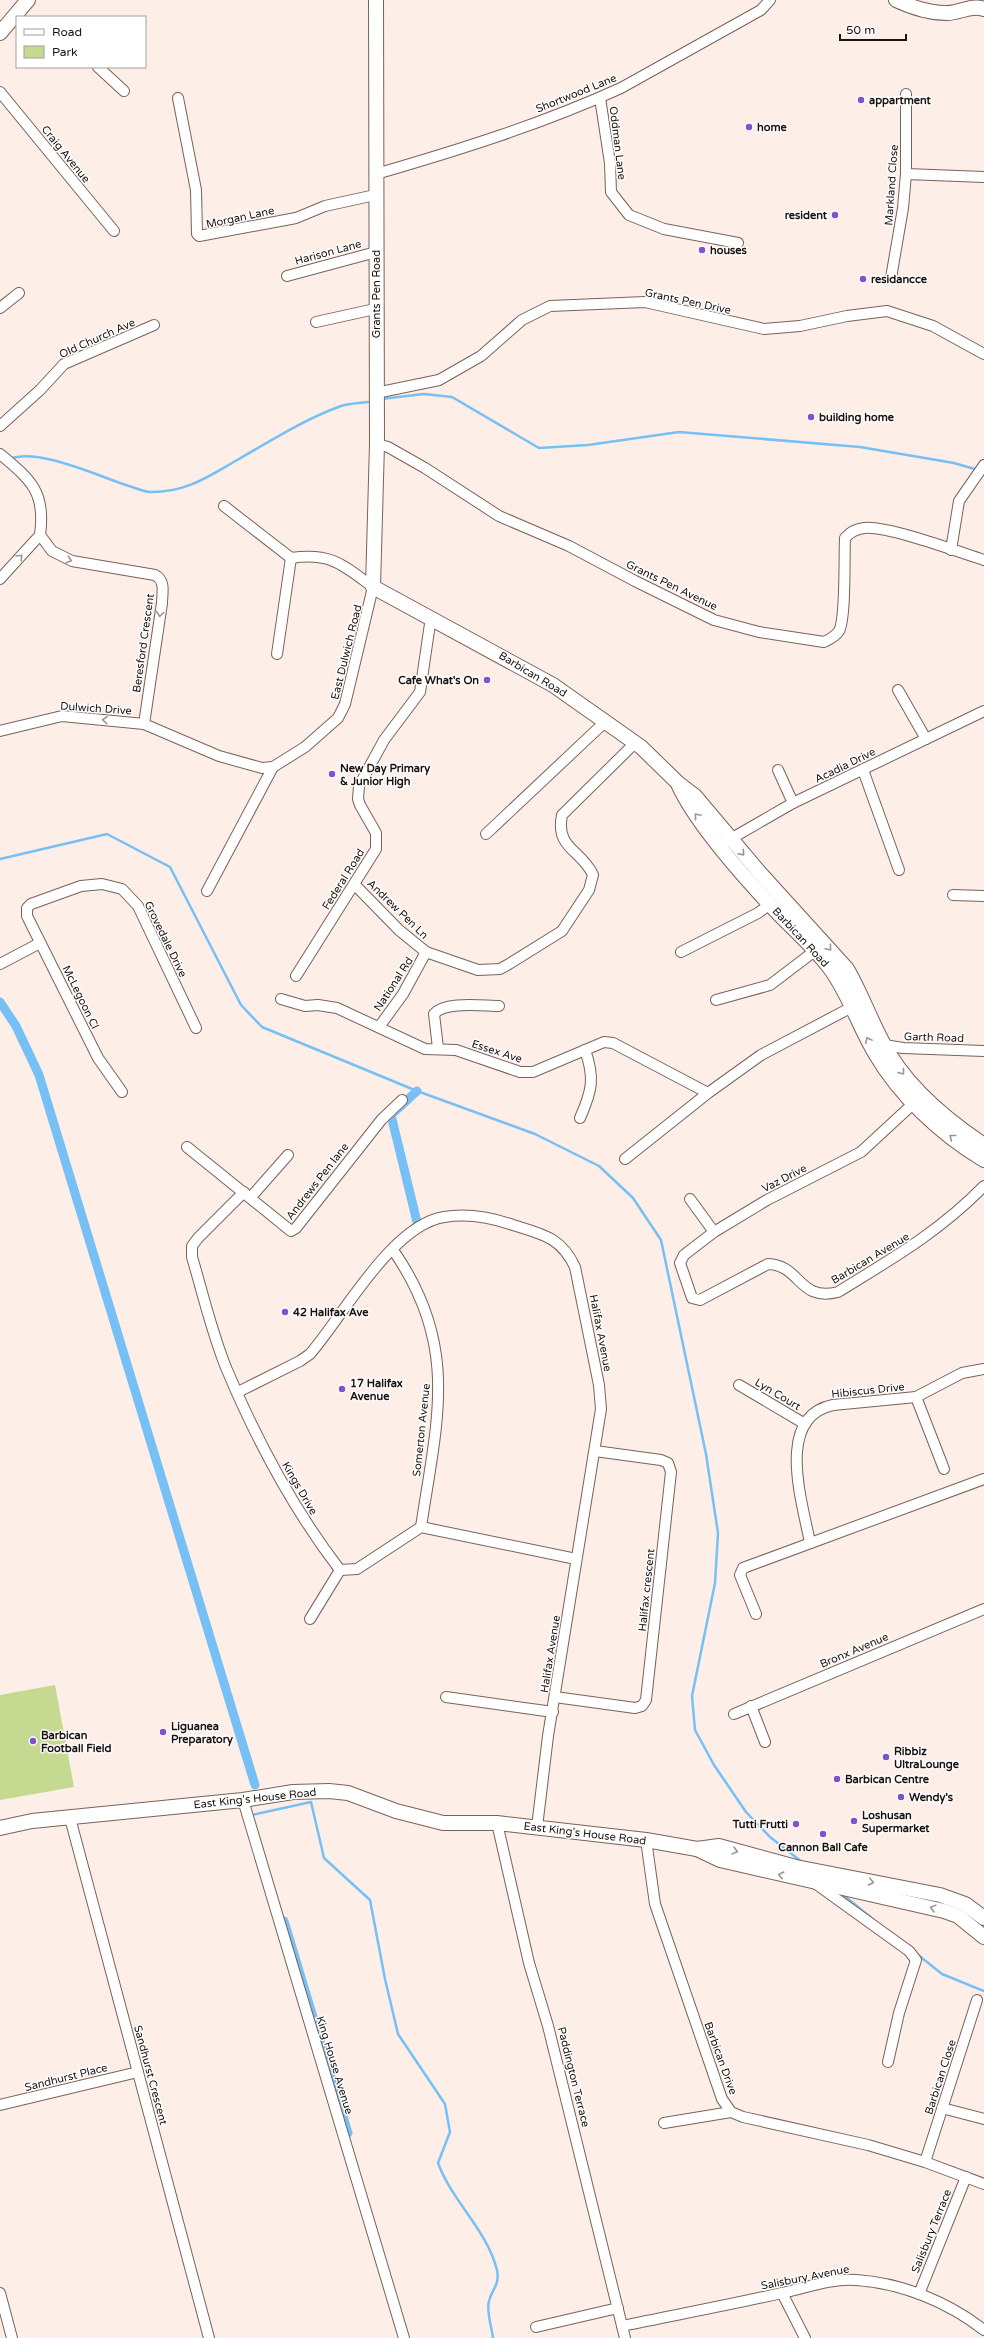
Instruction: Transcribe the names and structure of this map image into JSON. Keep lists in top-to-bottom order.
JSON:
{
  "streets": {
    "main road": ["Grants Pen Road", "Barbican Road", "East King's House Road"],
    "street": [
      "Shortwood Lane",
      "Oddman Lane",
      "Craig Avenue",
      "Markland Close",
      "Morgan Lane",
      "Harison Lane",
      "Grants Pen Drive",
      "Old Church Ave",
      "Grants Pen Avenue",
      "Beresford Crescent",
      "East Dulwich Road",
      "Dulwich Drive",
      "Acadia Drive",
      "Federal Road",
      "Andrew Pen Ln",
      "Grovedale Drive",
      "National Rd",
      "McLegoon Cl",
      "Garth Road",
      "Essex Ave",
      "Vaz Drive",
      "Andrews Pen lane",
      "Barbican Avenue",
      "Halifax Avenue",
      "Hibiscus Drive",
      "Lyn Court",
      "Somerton Avenue",
      "Kings Drive",
      "Halifax crescent",
      "Bronx Avenue",
      "Barbican Drive",
      "King House Avenue",
      "Sandhurst Crescent",
      "Sandhurst Place",
      "Paddington Terrace",
      "Barbican Close",
      "Salisbury Terrace",
      "Salisbury Avenue"
    ]
  },
  "crossings": [
    ["Shortwood Lane", "Oddman Lane"],
    ["Shortwood Lane", "Grants Pen Road"],
    ["Morgan Lane", "Grants Pen Road"],
    ["Harison Lane", "Grants Pen Road"],
    ["Grants Pen Road", "Grants Pen Drive"],
    ["Grants Pen Road", "Grants Pen Avenue"],
    ["Grants Pen Road", "East Dulwich Road"],
    ["Grants Pen Road", "Barbican Road"],
    ["Beresford Crescent", "Dulwich Drive"],
    ["East Dulwich Road", "Barbican Road"],
    ["Barbican Road", "Acadia Drive"],
    ["Barbican Road", "Federal Road"],
    ["Barbican Road", "Andrew Pen Ln"],
    ["Barbican Road", "Garth Road"],
    ["Barbican Road", "Vaz Drive"],
    ["Federal Road", "Andrew Pen Ln"],
    ["Andrew Pen Ln", "National Rd"],
    ["Grovedale Drive", "McLegoon Cl"],
    ["National Rd", "Essex Ave"],
    ["Vaz Drive", "Barbican Avenue"],
    ["Andrews Pen lane", "Kings Drive"],
    ["Halifax Avenue", "Somerton Avenue"],
    ["Halifax Avenue", "Kings Drive"],
    ["Halifax Avenue", "Halifax crescent"],
    ["Halifax Avenue", "East King's House Road"],
    ["Hibiscus Drive", "Lyn Court"],
    ["East King's House Road", "Barbican Drive"],
    ["East King's House Road", "King House Avenue"],
    ["East King's House Road", "Sandhurst Crescent"],
    ["East King's House Road", "Paddington Terrace"],
    ["Barbican Drive", "Barbican Close"],
    ["Barbican Drive", "Salisbury Terrace"],
    ["Sandhurst Crescent", "Sandhurst Place"],
    ["Paddington Terrace", "Salisbury Avenue"],
    ["Salisbury Terrace", "Salisbury Avenue"]
  ],
  "one_way": ["Dulwich Drive"],
  "places": [
    "appartment",
    "home",
    "resident",
    "houses",
    "residancce",
    "building home",
    "Cafe What's On",
    "New Day Primary & Junior High",
    "42 Halifax Ave",
    "17 Halifax Avenue",
    "Liguanea Preparatory",
    "Barbican Football Field",
    "Ribbiz UltraLounge",
    "Barbican Centre",
    "Wendy's",
    "Loshusan Supermarket",
    "Tutti Frutti",
    "Cannon Ball Cafe"
  ],
  "legend": ["Road", "Park"],
  "scale_bar": "50 m"
}
